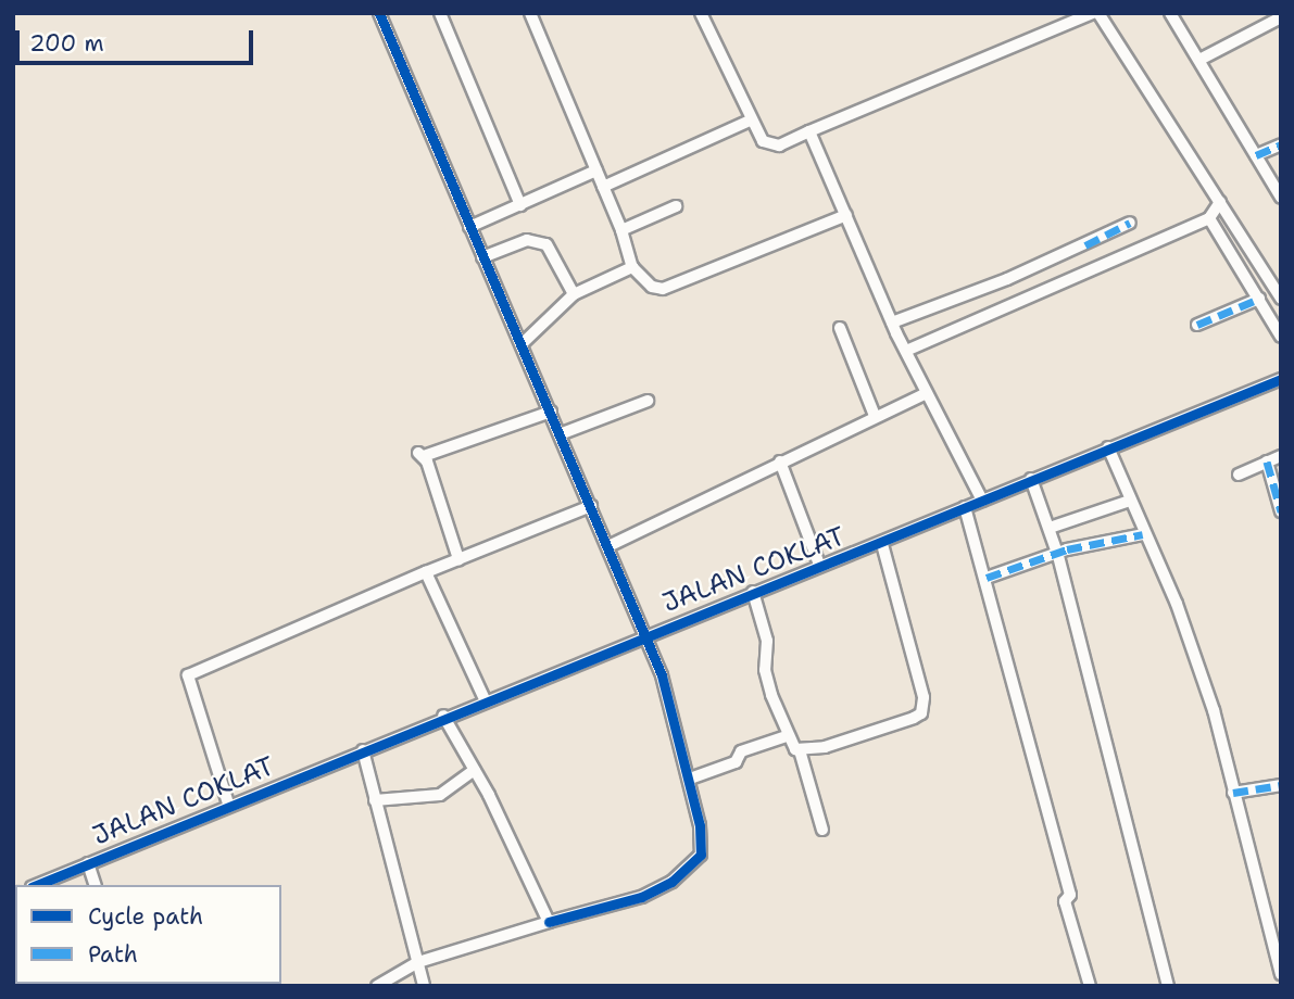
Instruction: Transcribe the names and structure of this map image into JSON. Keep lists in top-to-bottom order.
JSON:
{
  "streets": {
    "street": ["JALAN COKLAT"]
  },
  "legend": ["Cycle path", "Path"],
  "scale_bar": "200 m"
}
